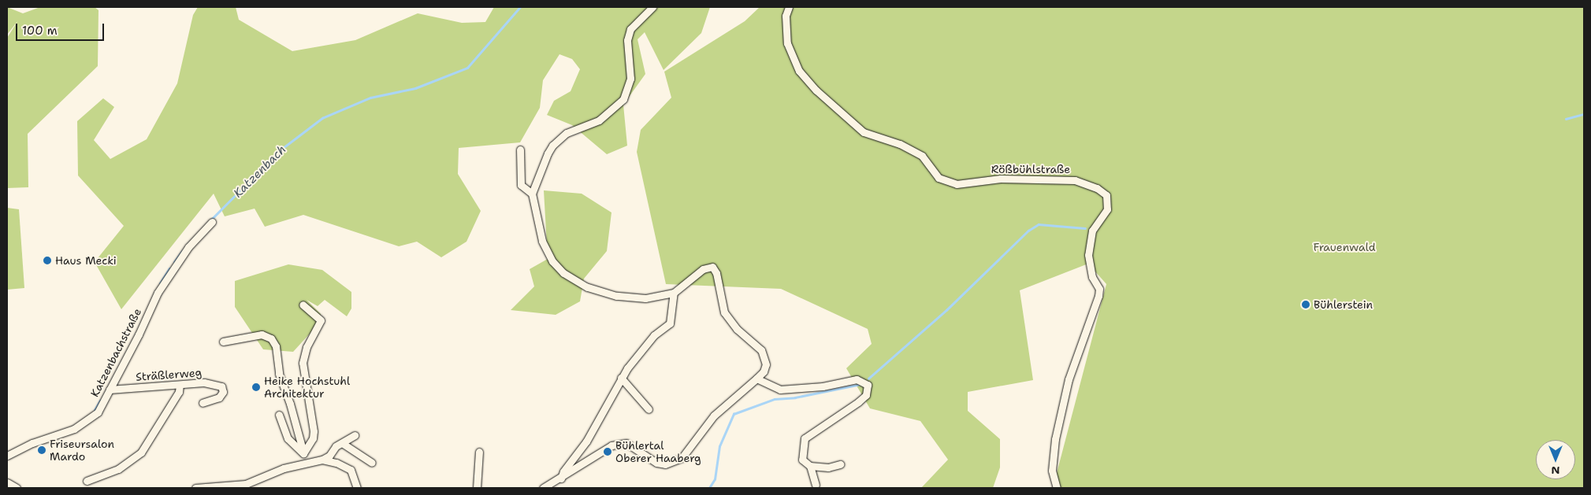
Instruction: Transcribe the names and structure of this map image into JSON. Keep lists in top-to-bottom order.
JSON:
{
  "streets": {
    "street": ["Rößbühlstraße", "Katzenbachstraße", "Sträßlerweg"]
  },
  "crossings": [
    ["Katzenbachstraße", "Sträßlerweg"]
  ],
  "water": ["Katzenbach"],
  "parks": ["Frauenwald"],
  "places": [
    "Haus Mecki",
    "Bühlerstein",
    "Heike Hochstuhl Architektur",
    "Friseursalon Mardo",
    "Bühlertal Oberer Haaberg"
  ],
  "scale_bar": "100 m",
  "north": "bottom"
}
